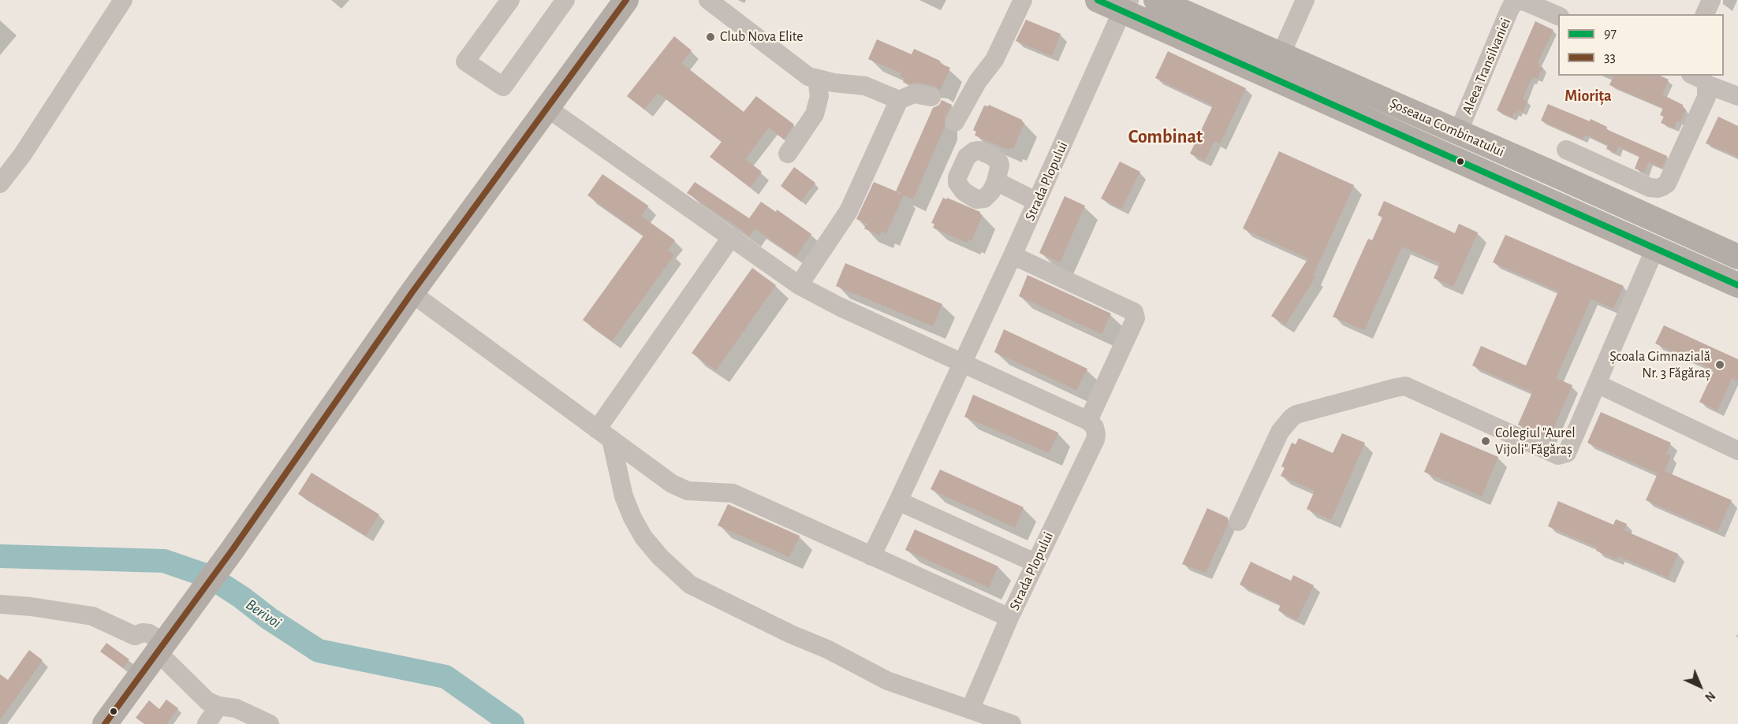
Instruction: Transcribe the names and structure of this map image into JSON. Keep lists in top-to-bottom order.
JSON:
{
  "streets": {
    "main road": ["Șoseaua Combinatului"],
    "street": ["Aleea Transilvaniei", "Strada Plopului"]
  },
  "crossings": [
    ["Aleea Transilvaniei", "Șoseaua Combinatului"],
    ["Șoseaua Combinatului", "Strada Plopului"]
  ],
  "districts": ["Miorița", "Combinat"],
  "water": ["Berivoi"],
  "places": ["Club Nova Elite", "Școala Gimnazială Nr. 3 Făgăraș", "Colegiul \"Aurel Vijoli\" Făgăraș"],
  "lines": ["transit line 97", "transit line 33"],
  "legend": ["97", "33"],
  "north": "bottom right"
}
